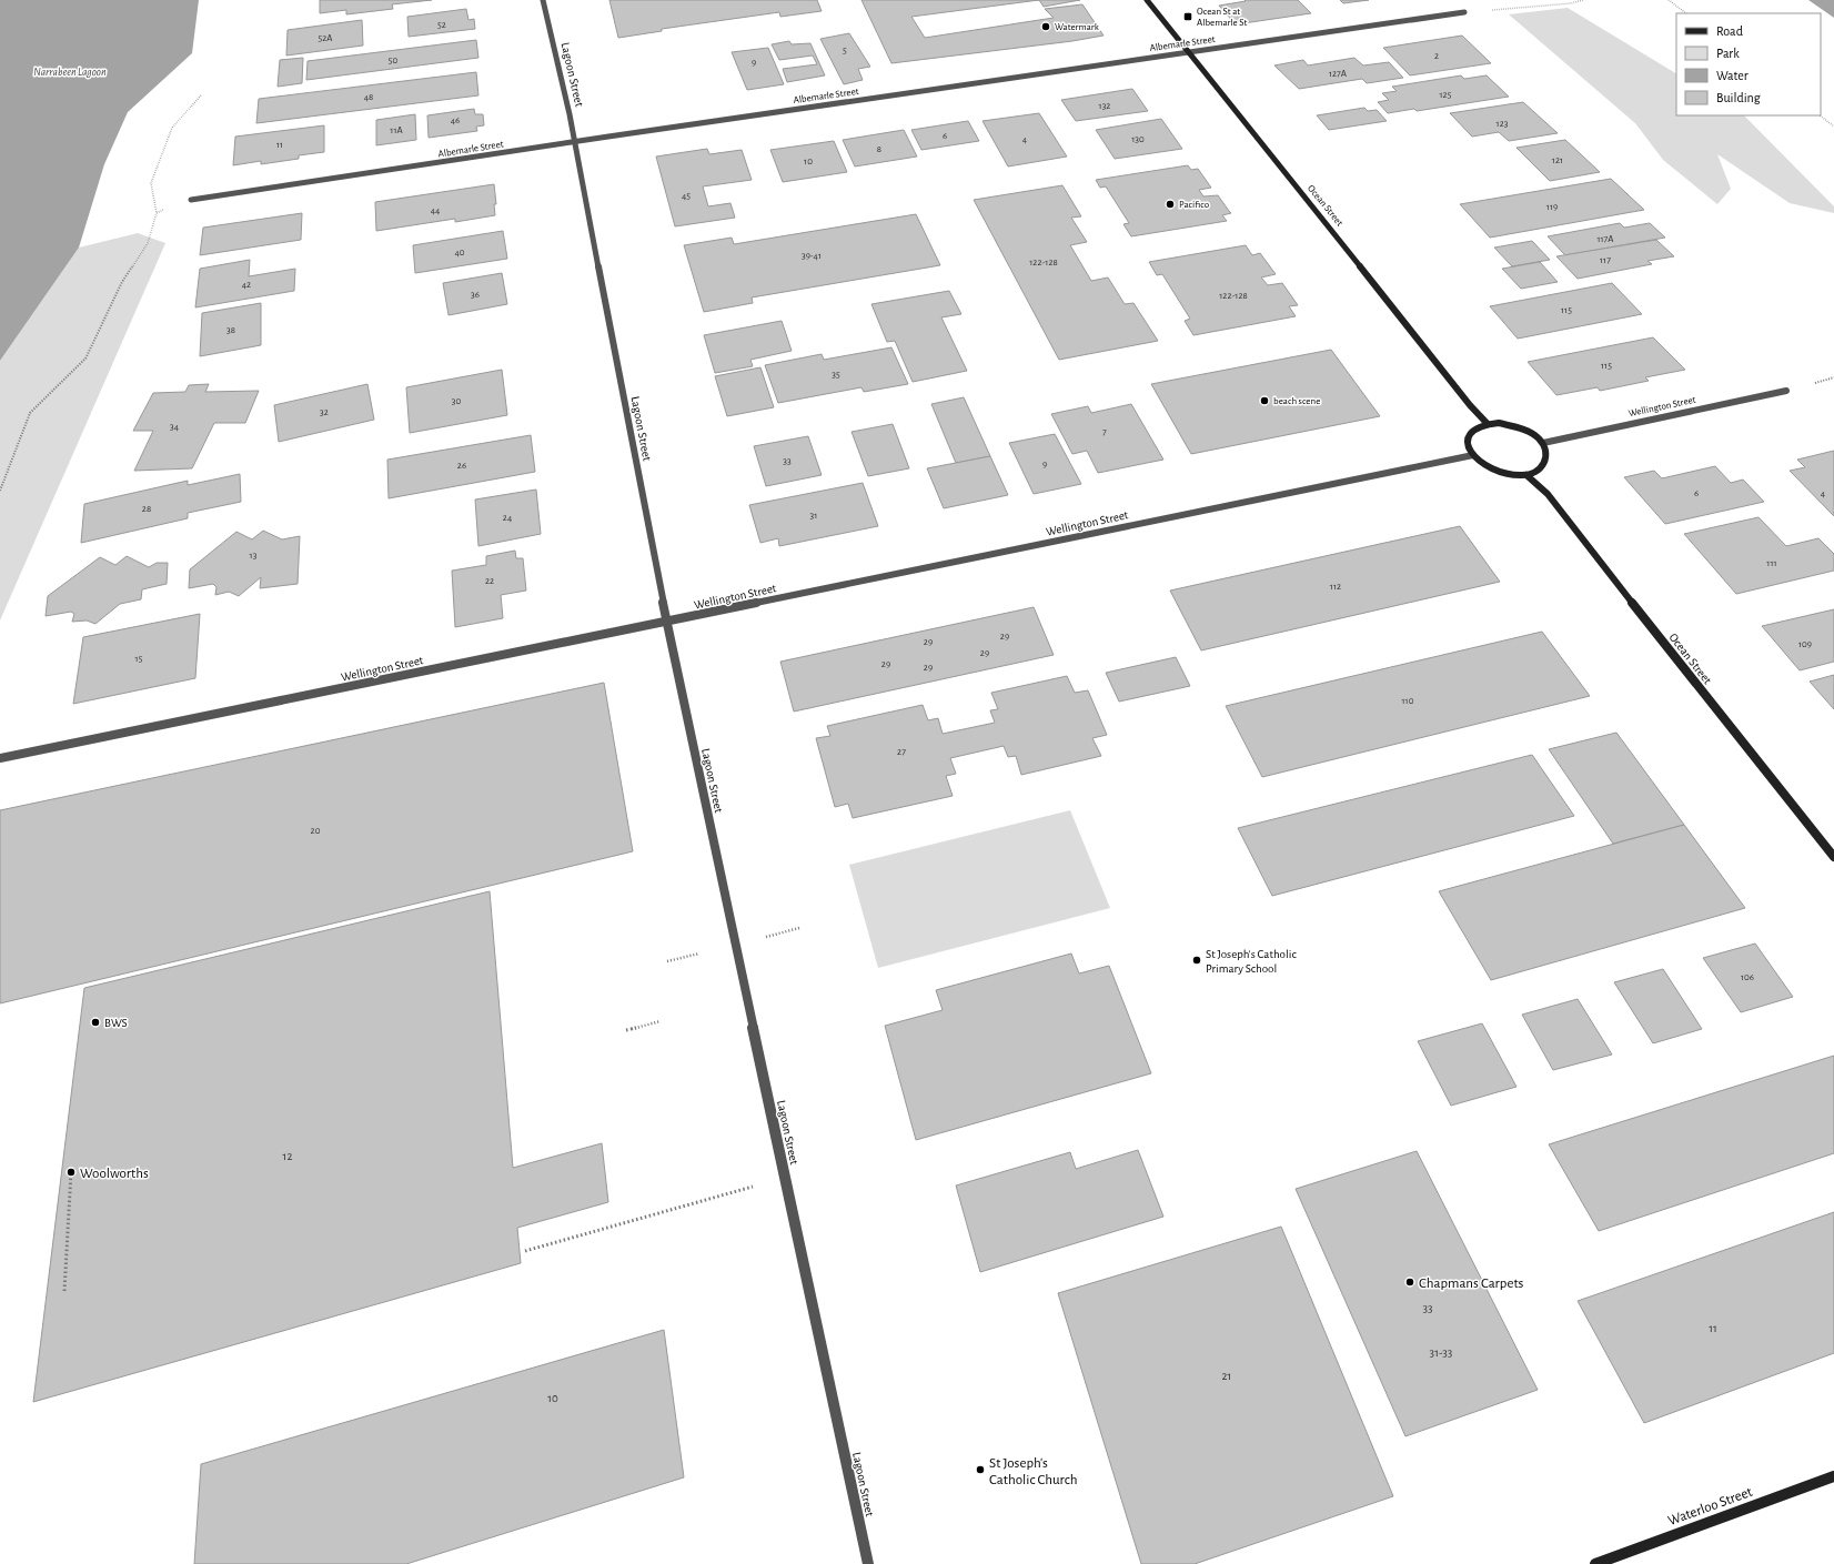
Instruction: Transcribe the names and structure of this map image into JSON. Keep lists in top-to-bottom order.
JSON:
{
  "streets": {
    "street": [
      "Albemarle Street",
      "Lagoon Street",
      "Ocean Street",
      "Wellington Street",
      "Waterloo Street"
    ]
  },
  "crossings": [
    ["Albemarle Street", "Lagoon Street"],
    ["Albemarle Street", "Ocean Street"],
    ["Lagoon Street", "Wellington Street"],
    ["Ocean Street", "Wellington Street"]
  ],
  "water": ["Narrabeen Lagoon"],
  "places": {
    "transit": ["Ocean St at Albemarle St"],
    "other": [
      "Watermark",
      "Pacifico",
      "beach scene",
      "St Joseph's Catholic Primary School",
      "BWS",
      "Woolworths",
      "Chapmans Carpets",
      "St Joseph's Catholic Church"
    ]
  },
  "house_numbers": [
    "52",
    "52A",
    "5",
    "2",
    "50",
    "9",
    "127A",
    "125",
    "48",
    "132",
    "46",
    "123",
    "11A",
    "6",
    "4",
    "130",
    "11",
    "8",
    "121",
    "10",
    "45",
    "119",
    "44",
    "117A",
    "40",
    "39-41",
    "117",
    "122-128",
    "42",
    "36",
    "122-128",
    "115",
    "38",
    "115",
    "35",
    "30",
    "32",
    "34",
    "7",
    "33",
    "9",
    "26",
    "6",
    "4",
    "28",
    "31",
    "24",
    "13",
    "111",
    "22",
    "112",
    "29",
    "29",
    "109",
    "29",
    "15",
    "29",
    "29",
    "110",
    "27",
    "20",
    "106",
    "12",
    "33",
    "11",
    "31-33",
    "21",
    "10"
  ],
  "legend": [
    "Road",
    "Park",
    "Water",
    "Building"
  ]
}
